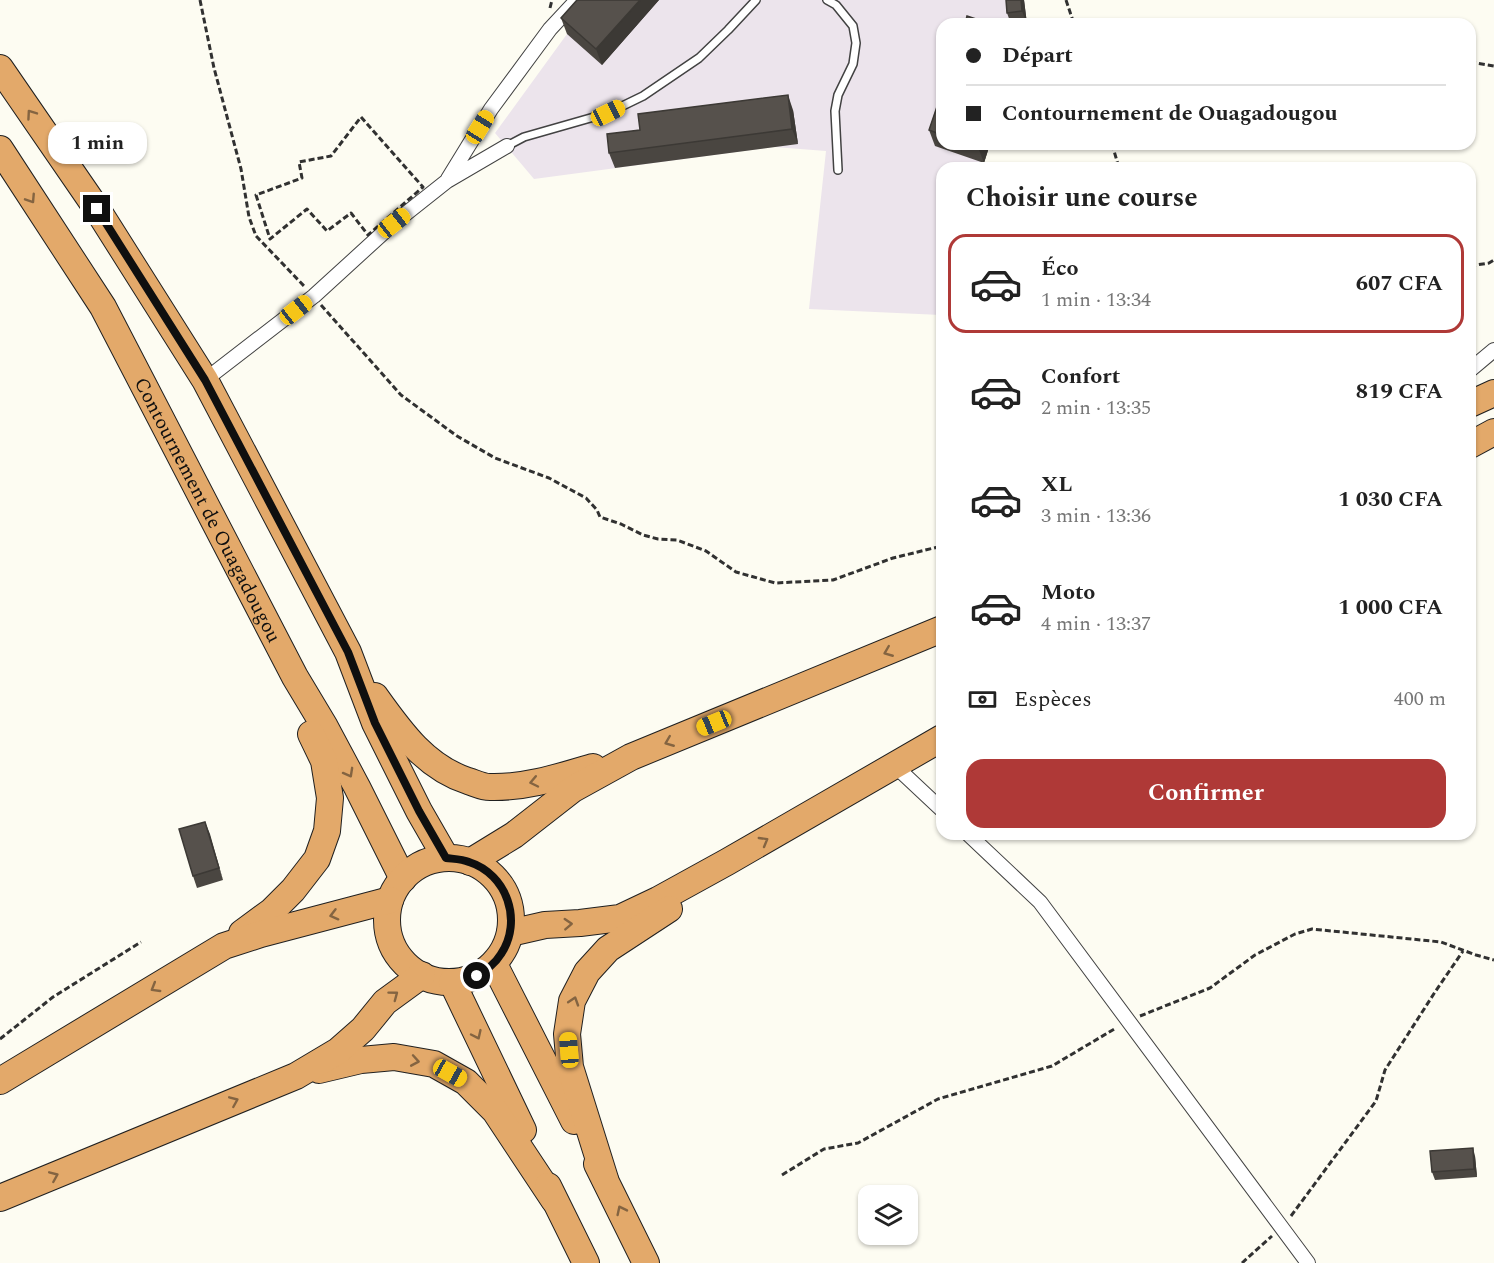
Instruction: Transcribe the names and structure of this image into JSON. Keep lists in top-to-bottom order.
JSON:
{
  "streets": {
    "highway": ["Contournement de Ouagadougou"]
  },
  "page": {
    "banner": ["Départ", "Contournement de Ouagadougou"],
    "bubble": "1 min",
    "heading": "Choisir une course",
    "list": [
      {
        "name": "Éco",
        "note": "1 min · 13:34",
        "value": "607 CFA"
      },
      {
        "name": "Confort",
        "note": "2 min · 13:35",
        "value": "819 CFA"
      },
      {
        "name": "XL",
        "note": "3 min · 13:36",
        "value": "1 030 CFA"
      },
      {
        "name": "Moto",
        "note": "4 min · 13:37",
        "value": "1 000 CFA"
      }
    ],
    "pay": ["Espèces", "400 m"],
    "buttons": "Confirmer"
  }
}
